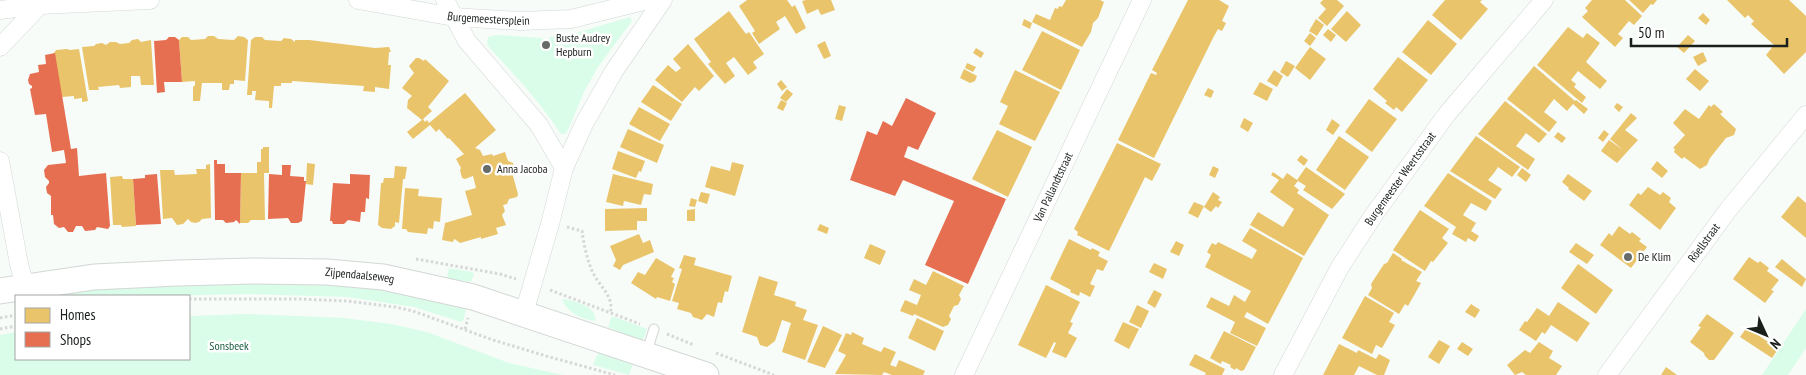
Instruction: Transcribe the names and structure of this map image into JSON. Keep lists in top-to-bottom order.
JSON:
{
  "streets": {
    "main road": ["Zijpendaalseweg"],
    "street": [
      "Burgemeestersplein",
      "Burgemeester Weertsstraat",
      "Van Pallandtstraat",
      "Röellstraat"
    ]
  },
  "parks": ["Sonsbeek"],
  "places": ["Buste Audrey Hepburn", "Anna Jacoba", "De Klim"],
  "legend": ["Homes", "Shops"],
  "scale_bar": "50 m",
  "north": "bottom right"
}
